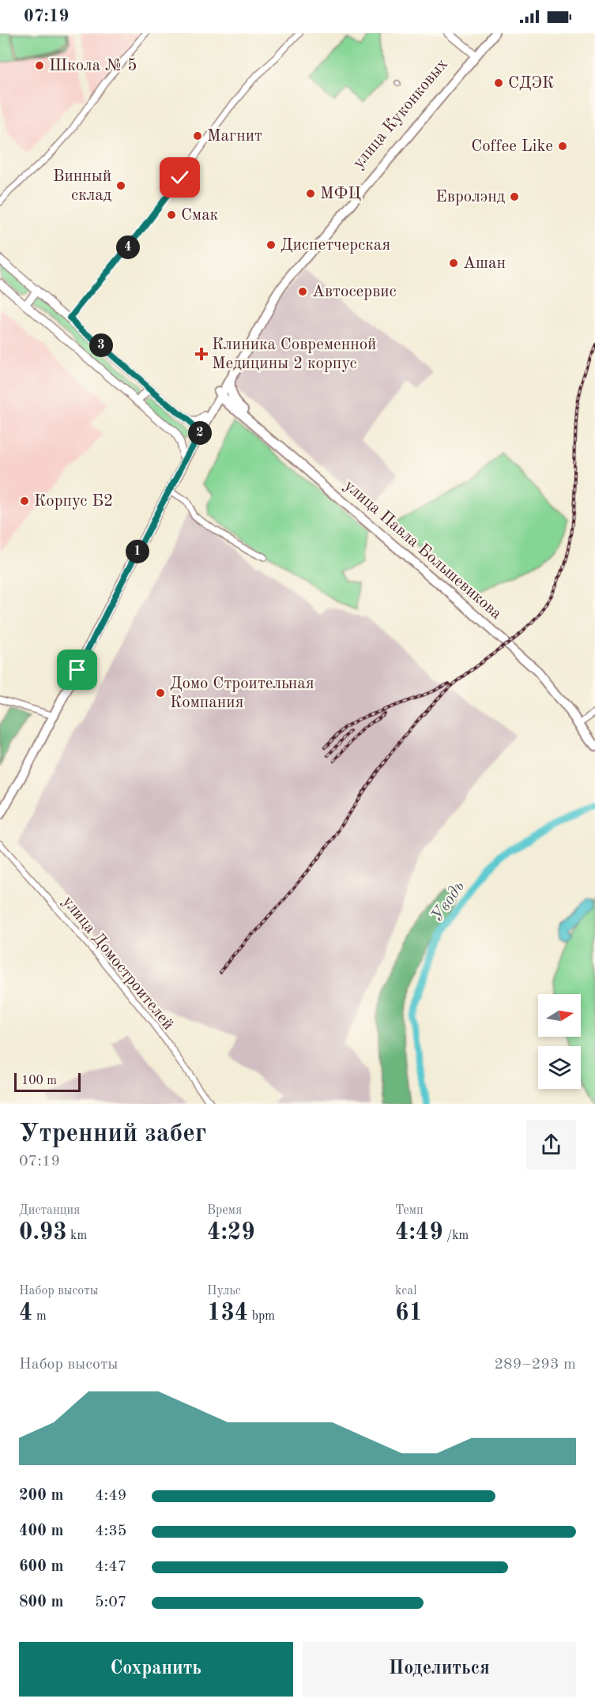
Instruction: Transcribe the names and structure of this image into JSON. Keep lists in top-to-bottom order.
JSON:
{
  "streets": {
    "main road": ["улица Куконковых", "улица Павла Большевикова"],
    "street": ["улица Домостроителей"]
  },
  "crossings": [
    ["улица Куконковых", "улица Павла Большевикова"]
  ],
  "water": ["Уводь"],
  "places": {
    "other": [
      "Школа № 5",
      "СДЭК",
      "Магнит",
      "Coffee Like",
      "Винный склад",
      "МФЦ",
      "Евролэнд",
      "Смак",
      "Диспетчерская",
      "Ашан",
      "Автосервис",
      "Корпус Б2",
      "Домо Строительная Компания"
    ],
    "health": ["Клиника Современной Медицины 2 корпус"]
  },
  "scale_bar": "100 m",
  "north": "right",
  "page": {
    "status": "07:19",
    "pins": [
      "4",
      "3",
      "2",
      "1"
    ],
    "scale": "100 m",
    "heading": ["Утренний забег", "07:19"],
    "stats": [
      ["Дистанция", "0.93 km"],
      ["Время", "4:29"],
      ["Темп", "4:49 /km"],
      ["Набор высоты", "4 m"],
      ["Пульс", "134 bpm"],
      ["kcal", "61"]
    ],
    "chart": ["Набор высоты", "289–293 m"],
    "list": [
      {
        "name": "200 m",
        "note": "4:49"
      },
      {
        "name": "400 m",
        "note": "4:35"
      },
      {
        "name": "600 m",
        "note": "4:47"
      },
      {
        "name": "800 m",
        "note": "5:07"
      }
    ],
    "buttons": ["Сохранить", "Поделиться"]
  }
}
